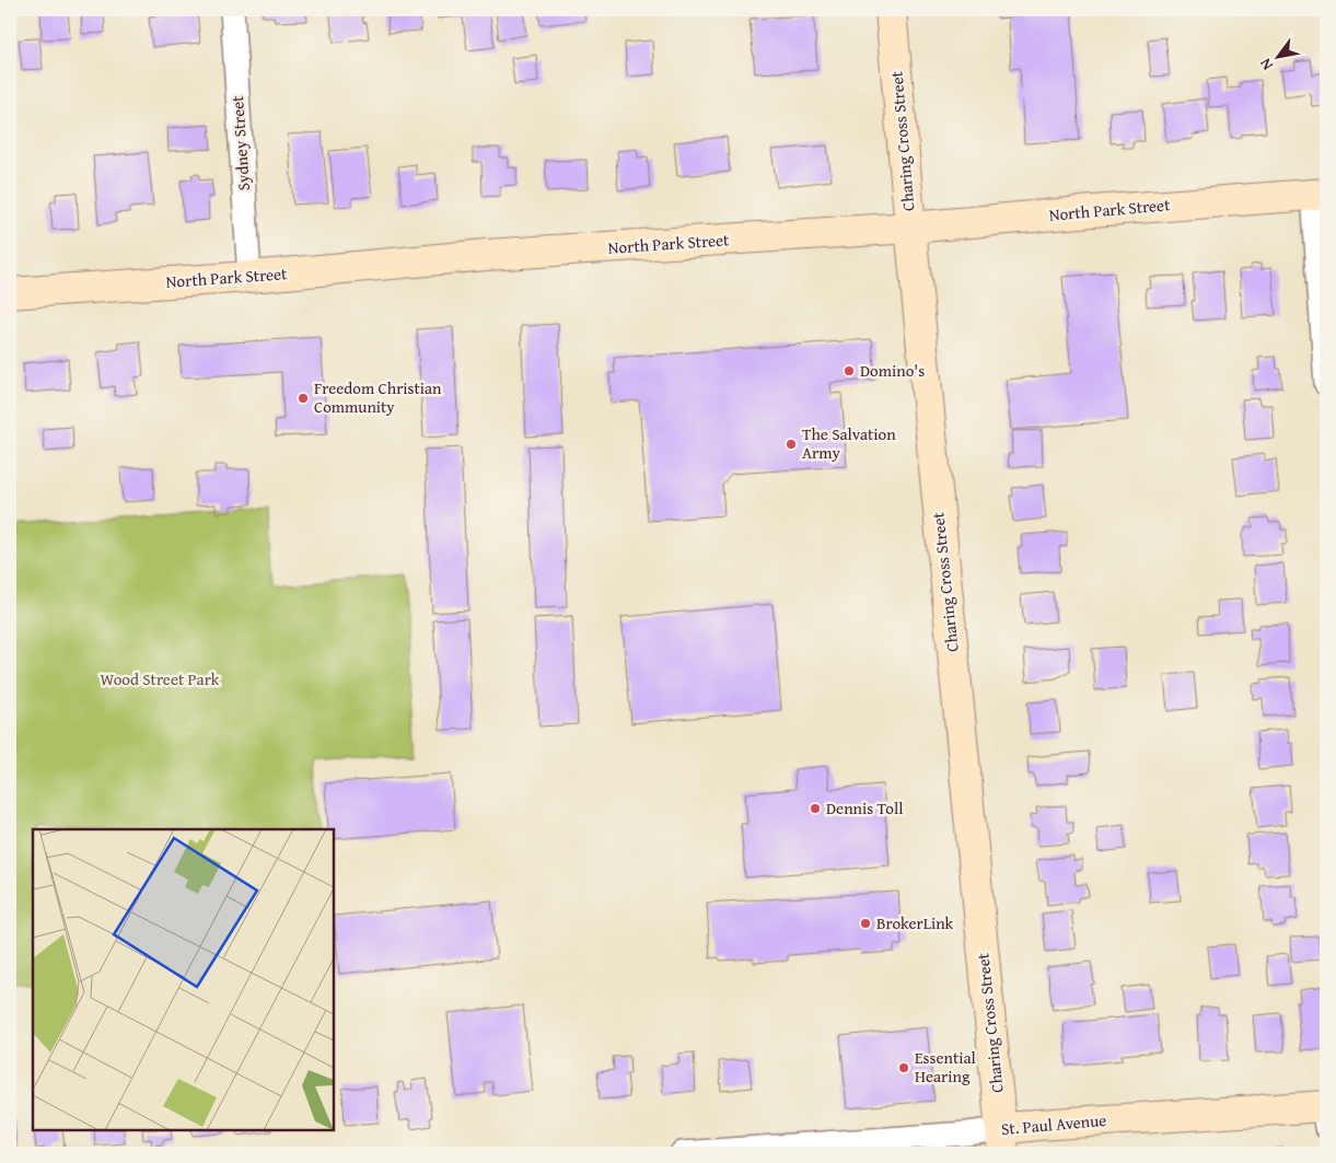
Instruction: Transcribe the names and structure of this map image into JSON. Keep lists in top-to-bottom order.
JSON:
{
  "streets": {
    "main road": ["Charing Cross Street", "North Park Street", "St. Paul Avenue"],
    "street": ["Sydney Street"]
  },
  "crossings": [
    ["Charing Cross Street", "North Park Street"],
    ["Charing Cross Street", "St. Paul Avenue"],
    ["Sydney Street", "North Park Street"]
  ],
  "parks": ["Wood Street Park"],
  "places": [
    "Domino's",
    "Freedom Christian Community",
    "The Salvation Army",
    "Dennis Toll",
    "BrokerLink",
    "Essential Hearing"
  ],
  "north": "bottom left"
}
